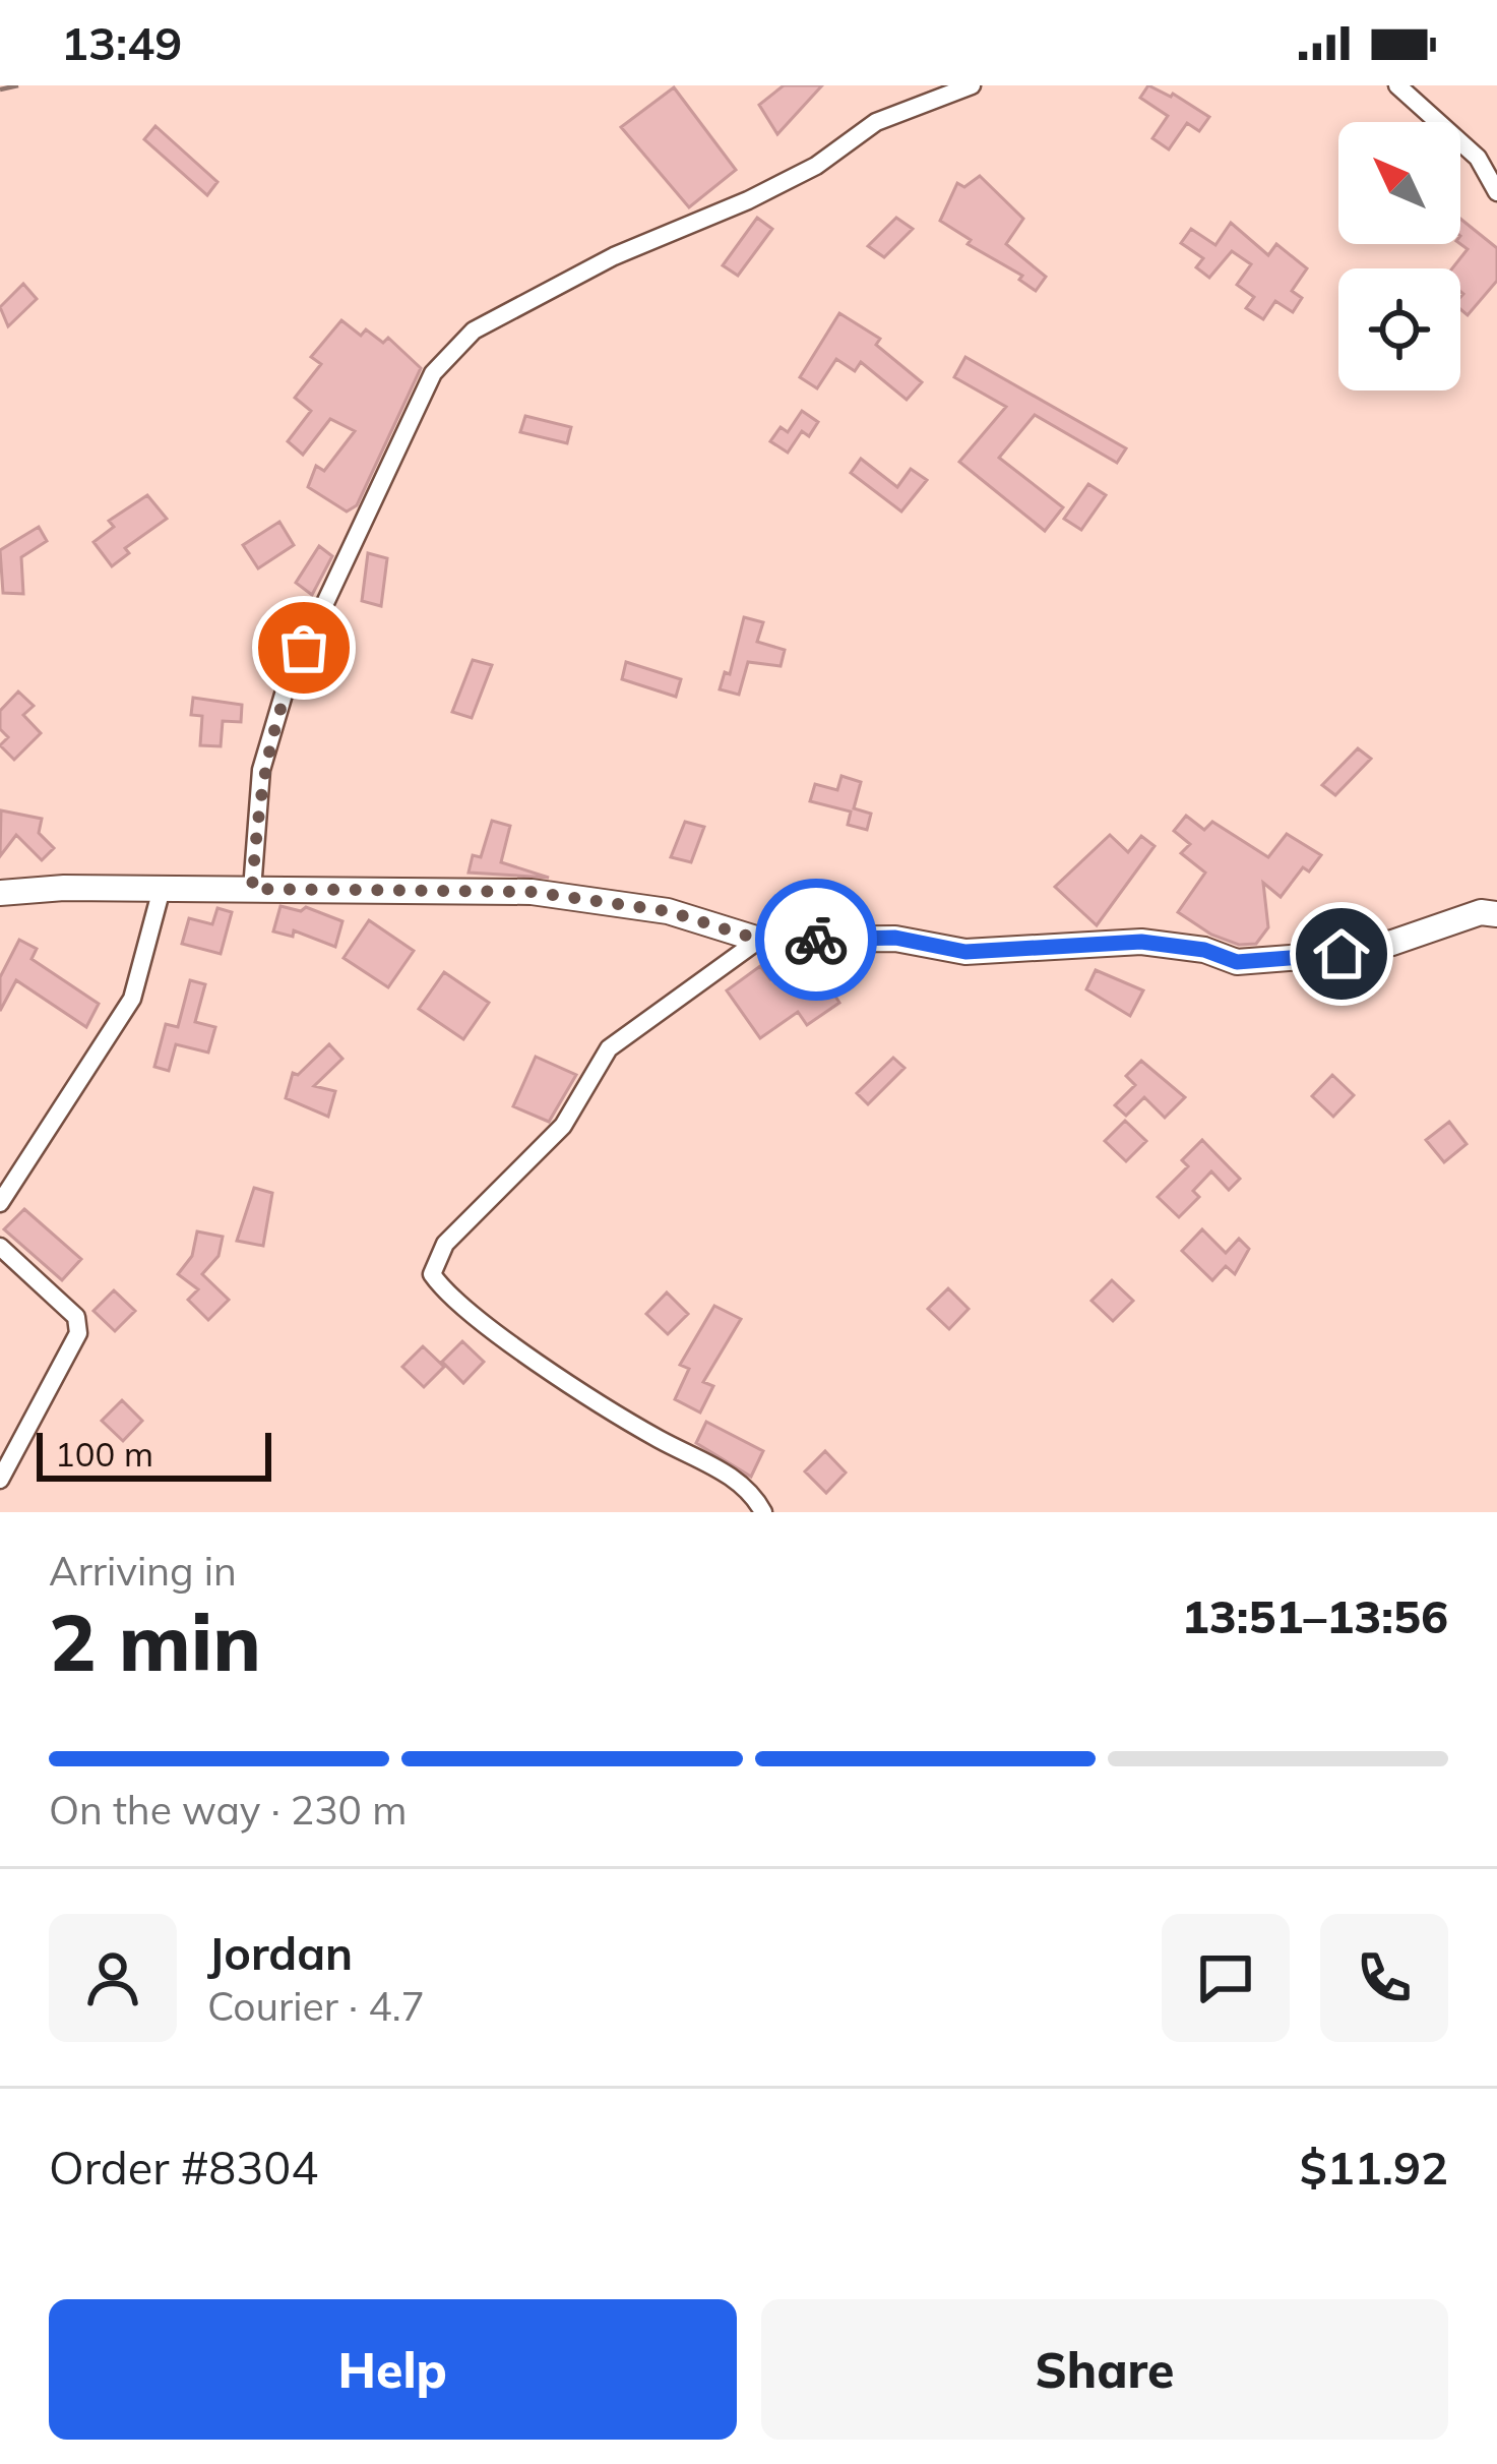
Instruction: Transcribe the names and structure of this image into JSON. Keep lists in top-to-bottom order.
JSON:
{
  "scale_bar": "100 m",
  "north": "top left",
  "page": {
    "status": "13:49",
    "scale": "100 m",
    "heading": ["2 min", "Arriving in", "13:51–13:56"],
    "panel": [
      "Jordan",
      "Courier · 4.7",
      "Order #8304",
      "$11.92"
    ],
    "bar": "On the way · 230 m",
    "buttons": ["Help", "Share"]
  }
}
